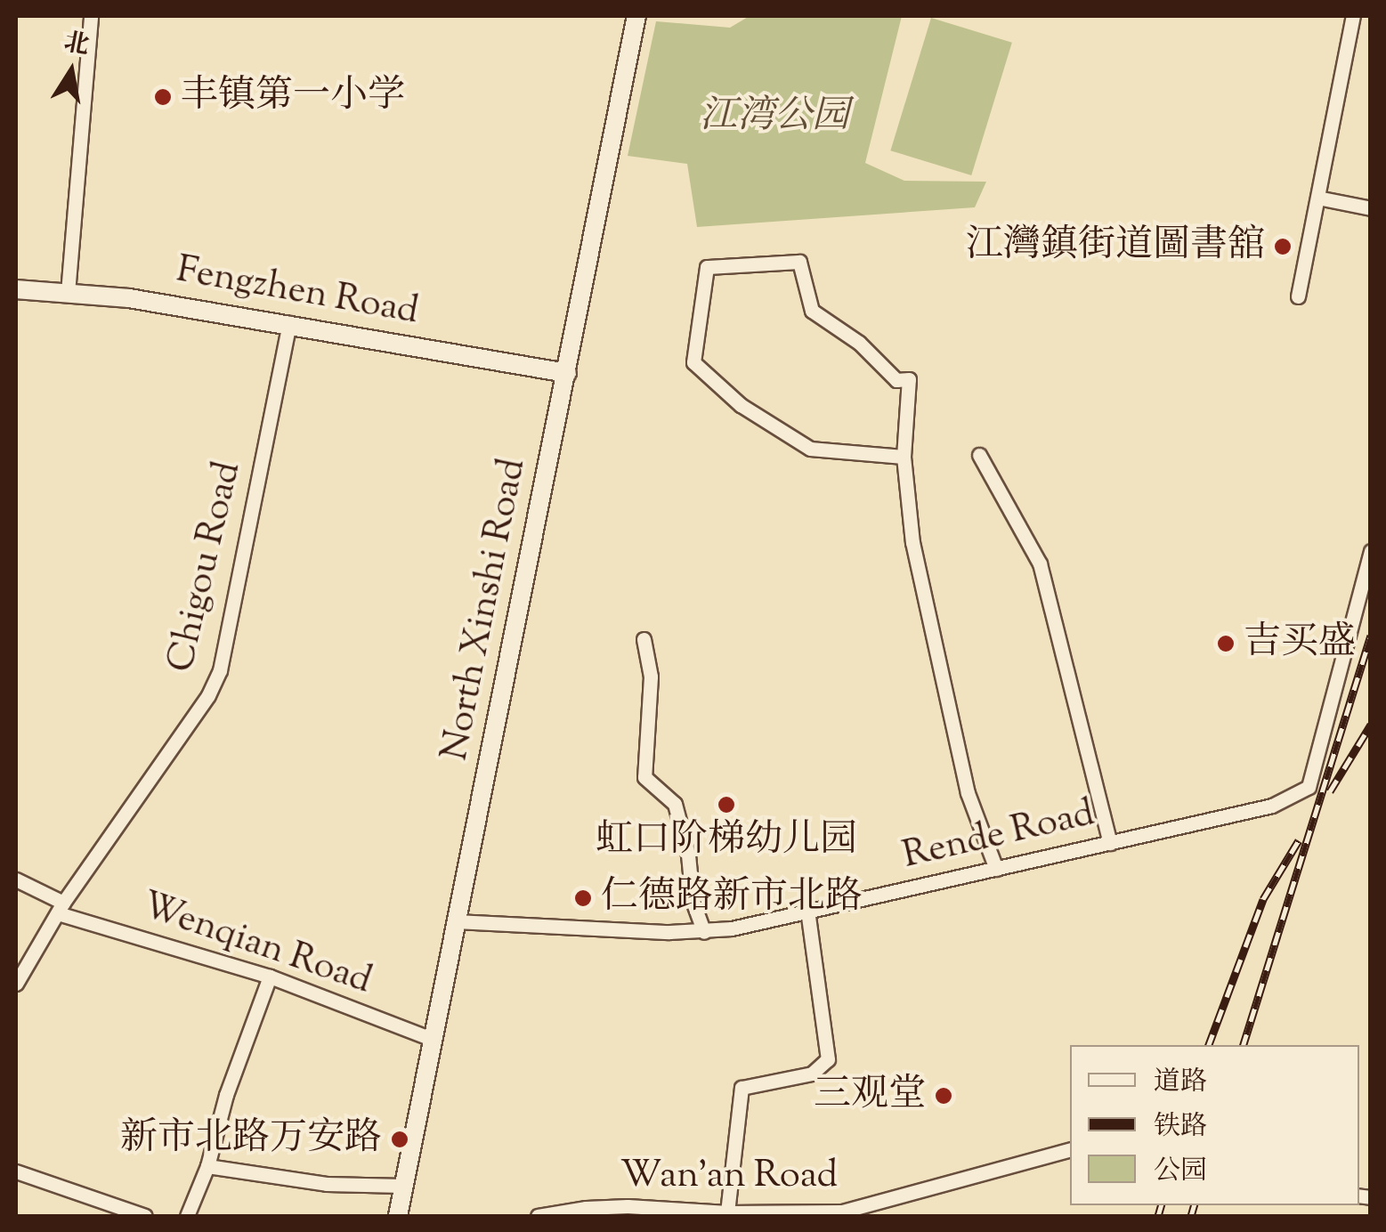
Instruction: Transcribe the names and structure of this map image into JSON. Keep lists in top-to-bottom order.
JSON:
{
  "streets": {
    "street": [
      "Fengzhen Road",
      "Chigou Road",
      "North Xinshi Road",
      "Rende Road",
      "Wenqian Road",
      "Wan'an Road"
    ]
  },
  "crossings": [
    ["Fengzhen Road", "Chigou Road"],
    ["Fengzhen Road", "North Xinshi Road"],
    ["Chigou Road", "Wenqian Road"],
    ["North Xinshi Road", "Rende Road"],
    ["North Xinshi Road", "Wenqian Road"]
  ],
  "parks": ["江湾公园"],
  "places": [
    "丰镇第一小学",
    "江灣鎮街道圖書舘",
    "吉买盛",
    "虹口阶梯幼儿园",
    "仁德路新市北路",
    "三观堂",
    "新市北路万安路"
  ],
  "legend": ["道路", "铁路", "公园"],
  "north": "top"
}
